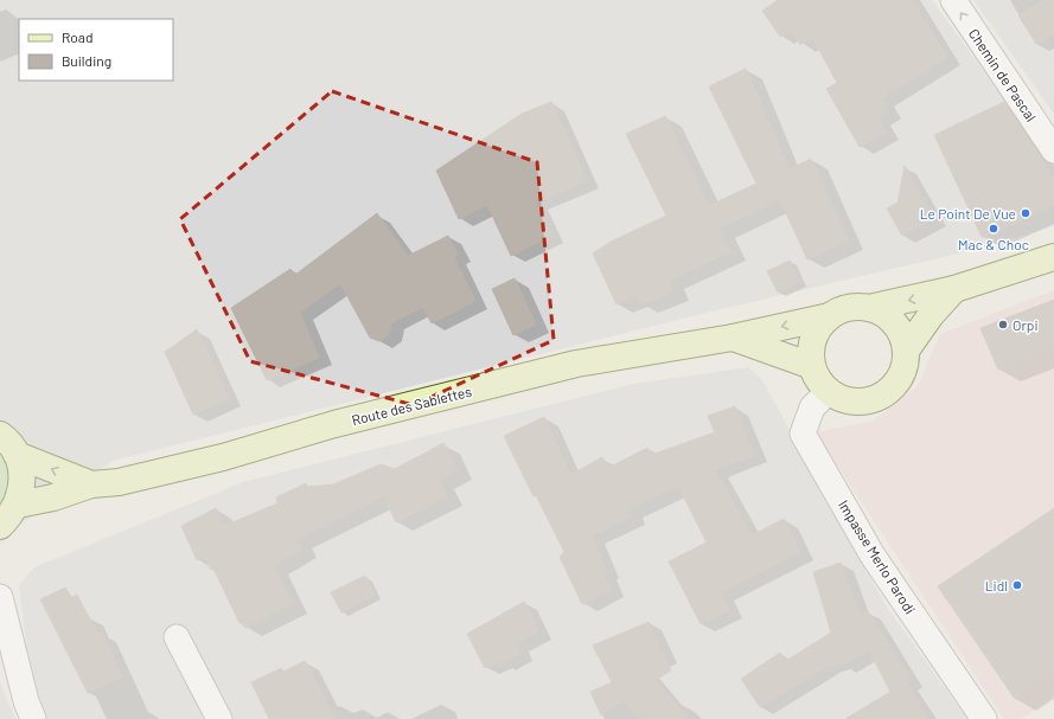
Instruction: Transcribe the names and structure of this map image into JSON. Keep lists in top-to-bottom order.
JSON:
{
  "streets": {
    "main road": ["Route des Sablettes"],
    "street": ["Chemin de Pascal", "Impasse Merlo Parodi"]
  },
  "crossings": [
    ["Route des Sablettes", "Impasse Merlo Parodi"]
  ],
  "one_way": ["Chemin de Pascal"],
  "places": [
    "Le Point De Vue",
    "Mac & Choc",
    "Orpi",
    "Lidl"
  ],
  "legend": ["Road", "Building"]
}
